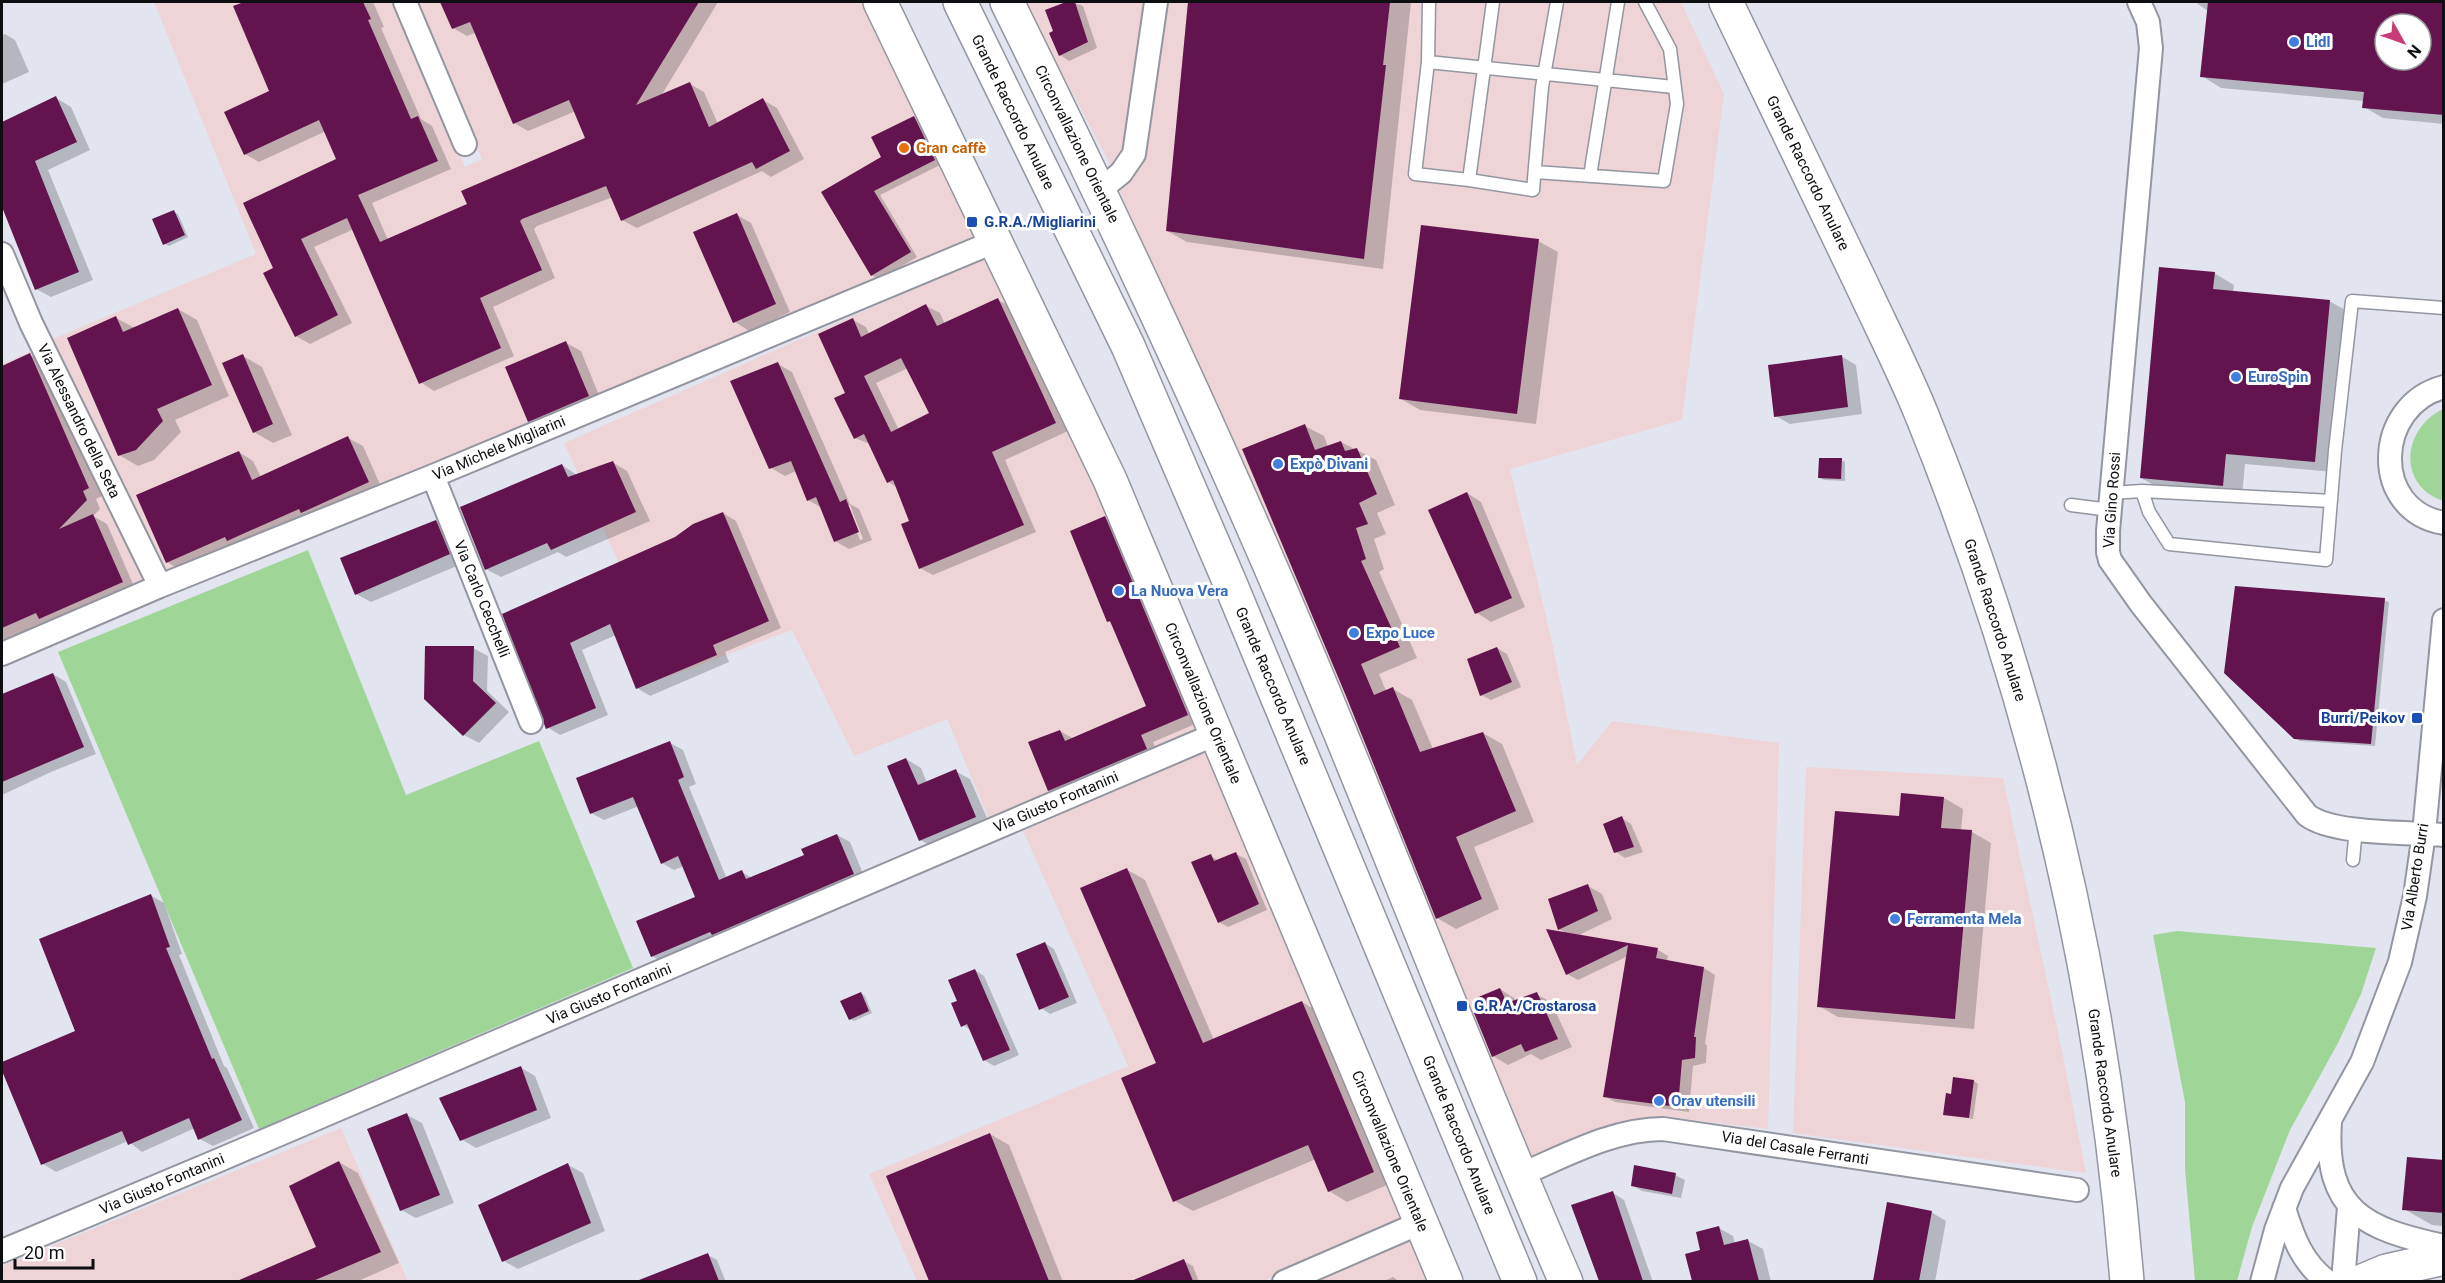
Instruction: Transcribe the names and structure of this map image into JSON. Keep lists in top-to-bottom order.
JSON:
{
  "streets": {
    "main road": ["Grande Raccordo Anulare", "Circonvallazione Orientale"],
    "street": [
      "Via Alessandro della Seta",
      "Via Michele Migliarini",
      "Via Gino Rossi",
      "Via Carlo Cecchelli",
      "Via Giusto Fontanini",
      "Via Alberto Burri",
      "Via del Casale Ferranti"
    ]
  },
  "crossings": [
    ["Circonvallazione Orientale", "Via Michele Migliarini"],
    ["Circonvallazione Orientale", "Via Giusto Fontanini"],
    ["Circonvallazione Orientale", "Via del Casale Ferranti"],
    ["Via Alessandro della Seta", "Via Michele Migliarini"],
    ["Via Michele Migliarini", "Via Carlo Cecchelli"],
    ["Via Gino Rossi", "Via Alberto Burri"]
  ],
  "places": {
    "other": [
      "Lidl",
      "Gran caffè",
      "EuroSpin",
      "Expò Divani",
      "La Nuova Vera",
      "Expo Luce",
      "Ferramenta Mela",
      "Orav utensili"
    ],
    "transit": ["G.R.A./Migliarini", "Burri/Peikov", "G.R.A./Crostarosa"]
  },
  "scale_bar": "20 m",
  "north": "bottom right"
}
